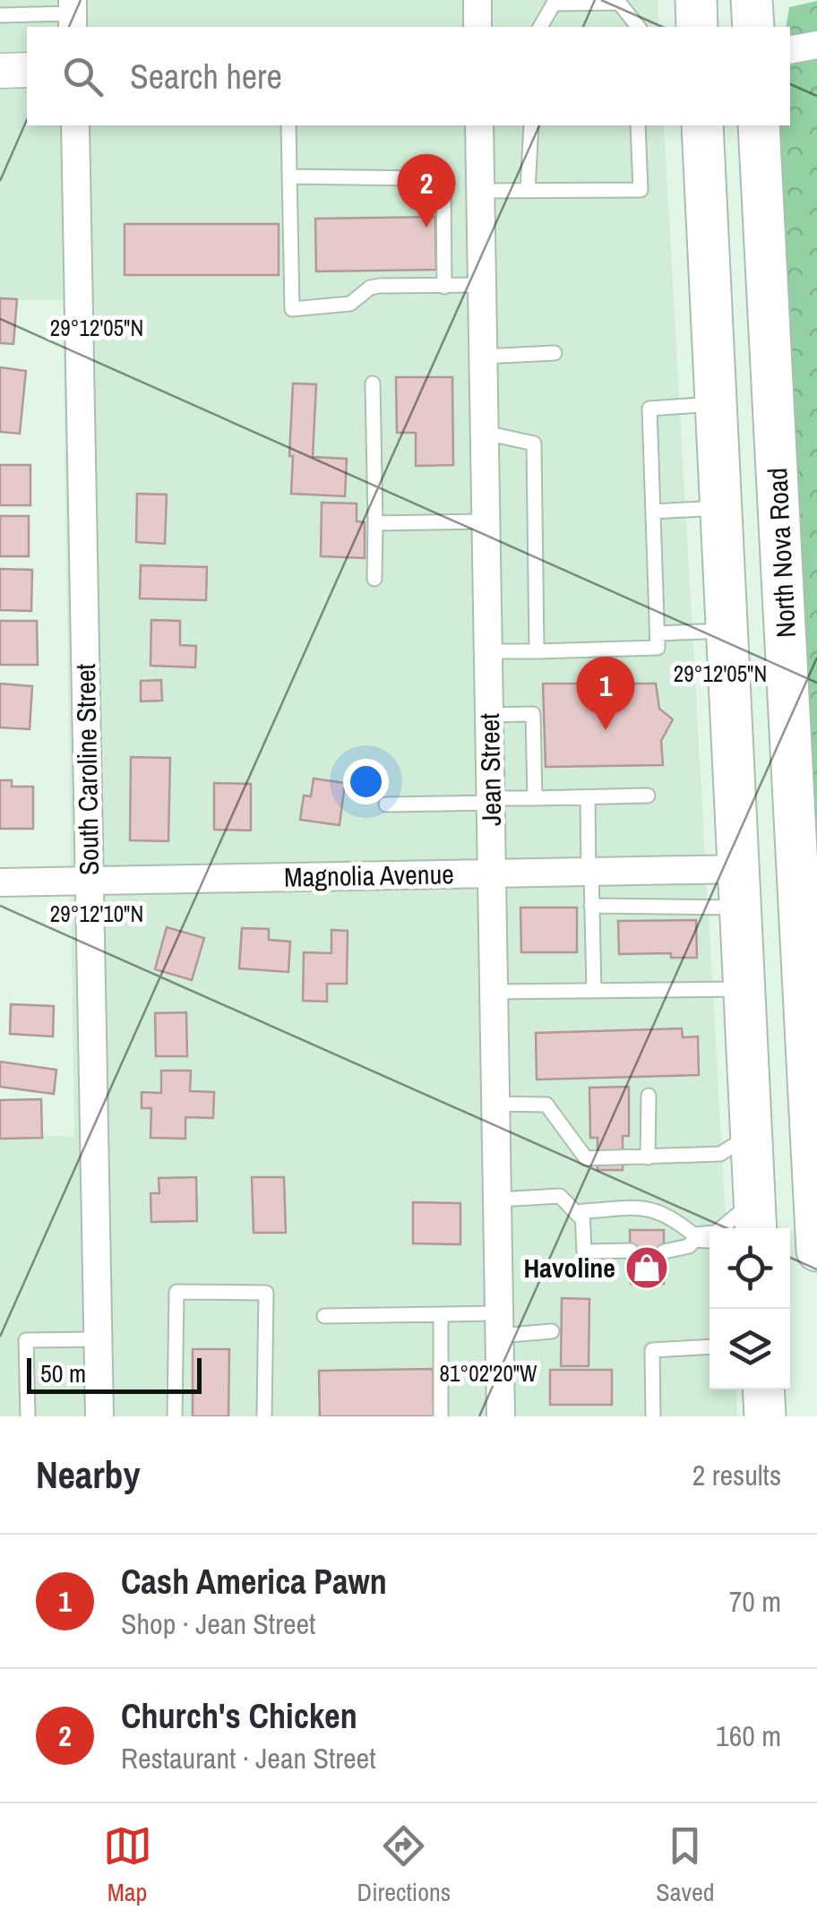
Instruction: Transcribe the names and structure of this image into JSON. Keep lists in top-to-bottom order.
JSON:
{
  "streets": {
    "main road": ["North Nova Road"],
    "street": ["South Caroline Street", "Jean Street", "Magnolia Avenue"]
  },
  "crossings": [
    ["South Caroline Street", "Magnolia Avenue"],
    ["Jean Street", "Magnolia Avenue"]
  ],
  "places": {
    "shop": ["Havoline"]
  },
  "scale_bar": "50 m",
  "page": {
    "search": "Search here",
    "pins": ["2", "1"],
    "scale": "50 m",
    "heading": ["Nearby", "2 results"],
    "list": [
      {
        "mark": "1",
        "name": "Cash America Pawn",
        "note": "Shop · Jean Street",
        "value": "70 m"
      },
      {
        "mark": "2",
        "name": "Church's Chicken",
        "note": "Restaurant · Jean Street",
        "value": "160 m"
      }
    ],
    "nav": ["Map", "Directions", "Saved"]
  },
  "coordinates": ["29°12'05\"N", "29°12'10\"N", "81°02'20\"W"]
}
